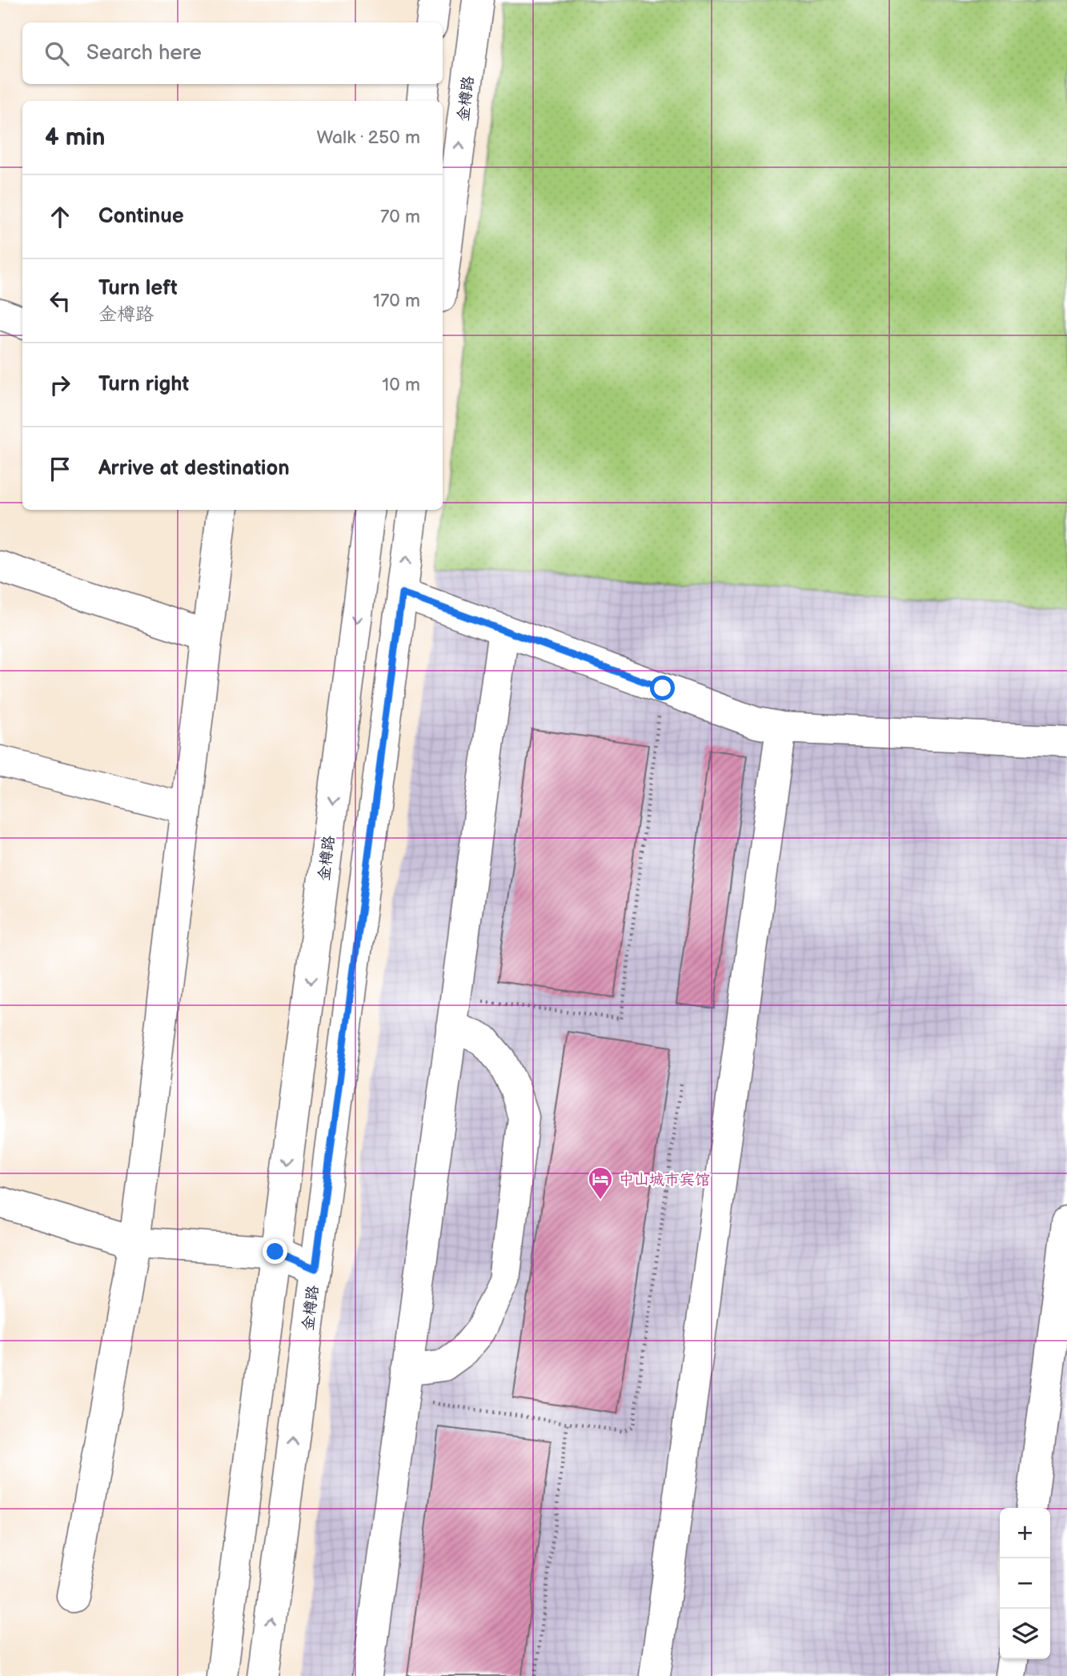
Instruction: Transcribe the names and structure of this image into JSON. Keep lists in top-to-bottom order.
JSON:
{
  "streets": {
    "main road": ["金樽路"]
  },
  "places": {
    "hotel": ["中山城市宾馆"]
  },
  "page": {
    "search": "Search here",
    "heading": ["4 min", "Walk · 250 m"],
    "list": [
      ["Continue", "70 m"],
      ["Turn left", "金樽路", "170 m"],
      ["Turn right", "10 m"],
      "Arrive at destination"
    ],
    "map_buttons": ["+", "−"]
  }
}
